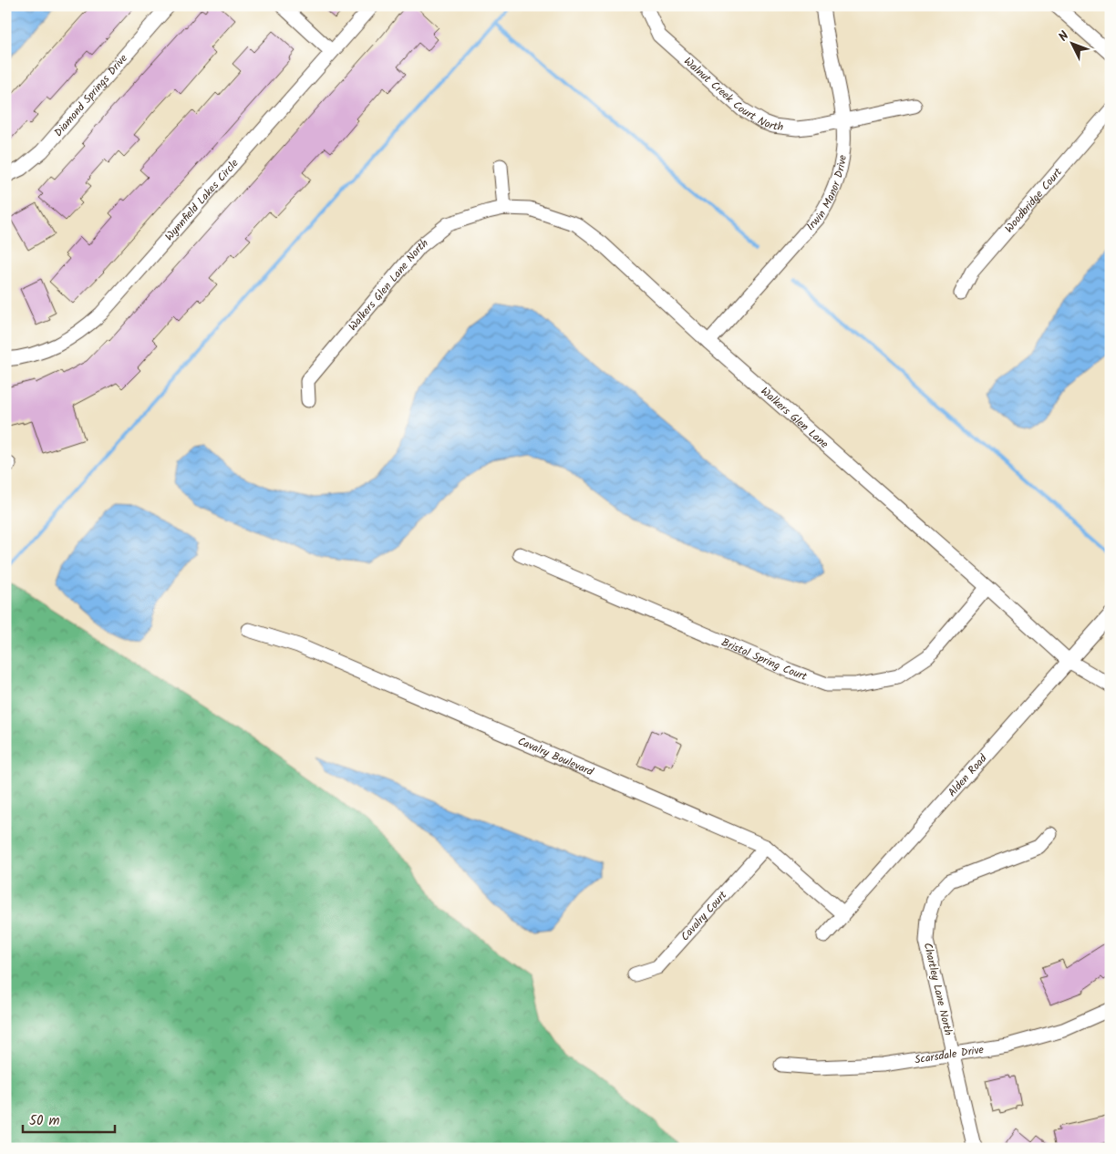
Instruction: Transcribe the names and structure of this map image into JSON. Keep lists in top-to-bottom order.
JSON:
{
  "streets": {
    "street": [
      "Walnut Creek Court North",
      "Diamond Springs Drive",
      "Irwin Manor Drive",
      "Wynnfield Lakes Circle",
      "Woodbridge Court",
      "Walkers Glen Lane North",
      "Walkers Glen Lane",
      "Bristol Spring Court",
      "Cavalry Boulevard",
      "Alden Road",
      "Cavalry Court",
      "Chartley Lane North",
      "Scarsdale Drive"
    ]
  },
  "crossings": [
    ["Walnut Creek Court North", "Irwin Manor Drive"],
    ["Irwin Manor Drive", "Walkers Glen Lane"],
    ["Walkers Glen Lane North", "Walkers Glen Lane"],
    ["Walkers Glen Lane", "Bristol Spring Court"],
    ["Walkers Glen Lane", "Alden Road"],
    ["Cavalry Boulevard", "Alden Road"],
    ["Cavalry Boulevard", "Cavalry Court"],
    ["Chartley Lane North", "Scarsdale Drive"]
  ],
  "scale_bar": "50 m",
  "north": "top left"
}
